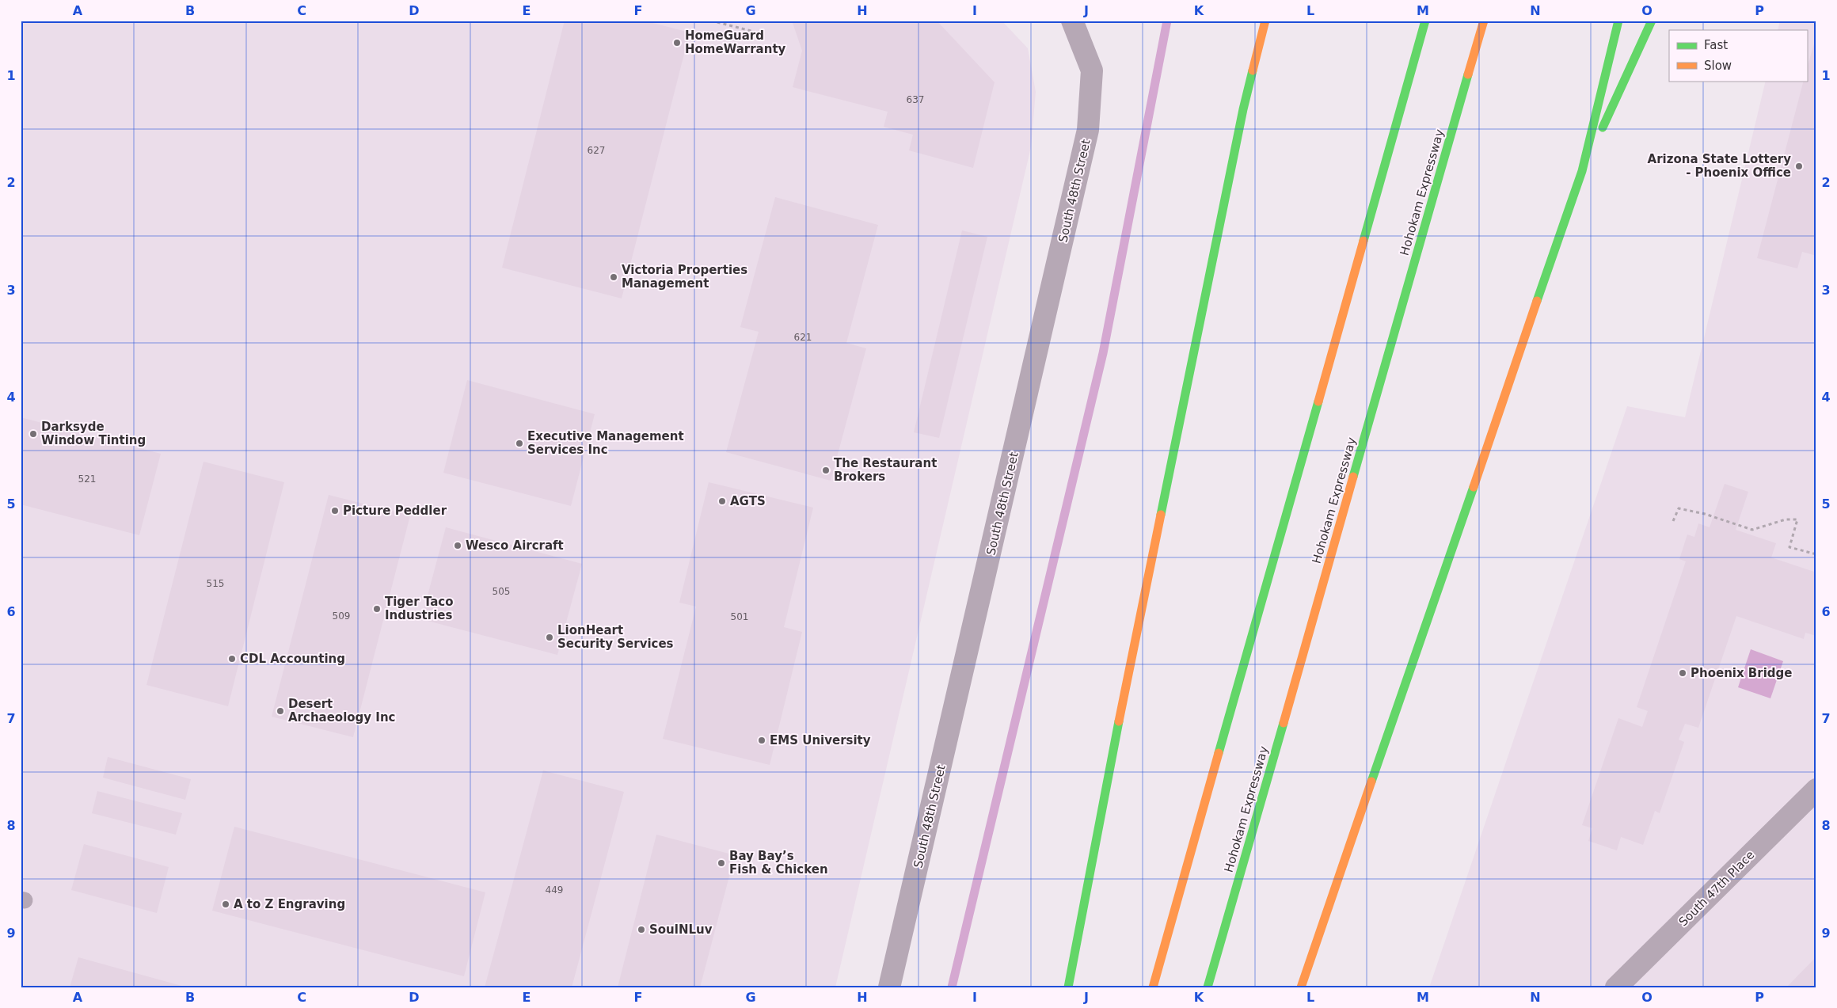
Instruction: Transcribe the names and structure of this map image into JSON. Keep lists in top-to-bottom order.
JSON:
{
  "streets": {
    "highway": ["Hohokam Expressway"],
    "street": ["South 48th Street", "South 47th Place"]
  },
  "places": [
    "HomeGuard HomeWarranty",
    "Arizona State Lottery - Phoenix Office",
    "Victoria Properties Management",
    "Darksyde Window Tinting",
    "Executive Management Services Inc",
    "The Restaurant Brokers",
    "AGTS",
    "Picture Peddler",
    "Wesco Aircraft",
    "Tiger Taco Industries",
    "LionHeart Security Services",
    "CDL Accounting",
    "Phoenix Bridge",
    "Desert Archaeology Inc",
    "EMS University",
    "Bay Bay’s Fish & Chicken",
    "A to Z Engraving",
    "SoulNLuv"
  ],
  "house_numbers": [
    "637",
    "627",
    "621",
    "521",
    "515",
    "505",
    "509",
    "501",
    "449"
  ],
  "legend": ["Fast", "Slow"],
  "grid": {
    "columns": [
      "A",
      "B",
      "C",
      "D",
      "E",
      "F",
      "G",
      "H",
      "I",
      "J",
      "K",
      "L",
      "M",
      "N",
      "O",
      "P"
    ],
    "rows": [
      "1",
      "2",
      "3",
      "4",
      "5",
      "6",
      "7",
      "8",
      "9"
    ]
  }
}
